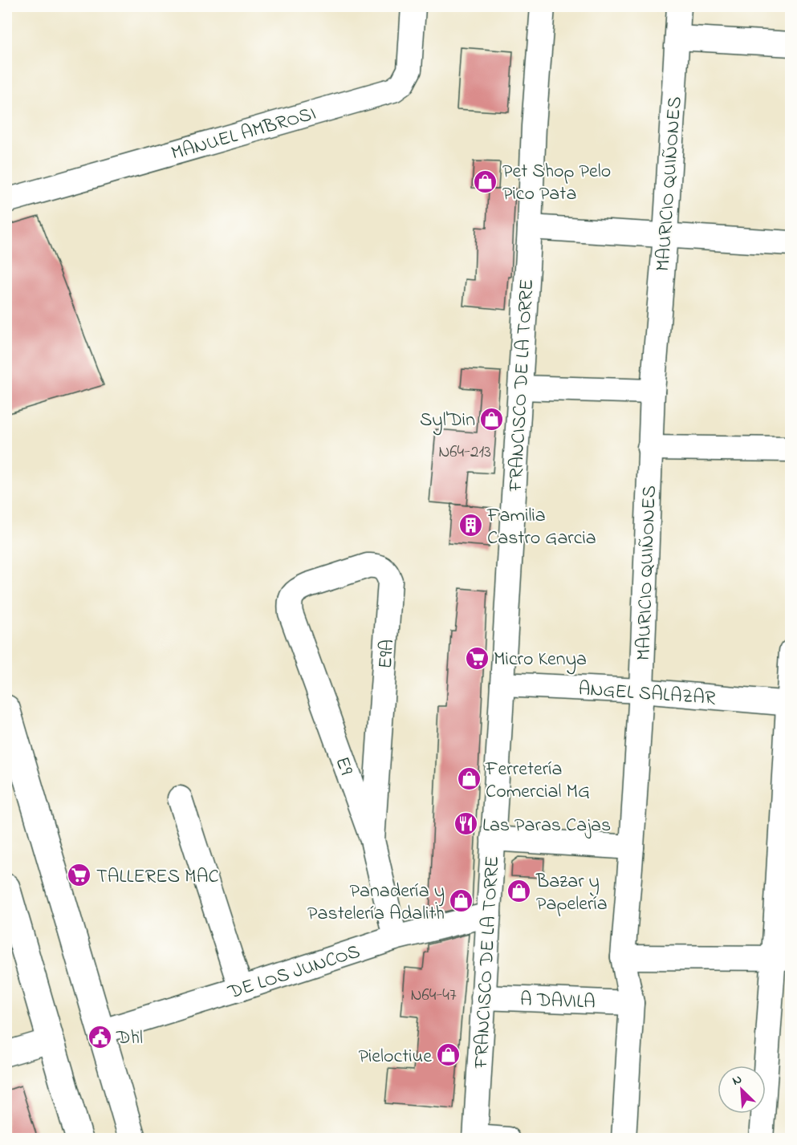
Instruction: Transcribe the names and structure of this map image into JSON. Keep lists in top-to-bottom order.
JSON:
{
  "streets": {
    "street": [
      "MANUEL AMBROSI",
      "MAURICIO QUIÑONES",
      "FRANCISCO DE LA TORRE",
      "E9A",
      "ANGEL SALAZAR",
      "E9",
      "DE LOS JUNCOS",
      "A DAVILA"
    ]
  },
  "crossings": [
    ["MAURICIO QUIÑONES", "ANGEL SALAZAR"],
    ["MAURICIO QUIÑONES", "A DAVILA"],
    ["FRANCISCO DE LA TORRE", "ANGEL SALAZAR"],
    ["FRANCISCO DE LA TORRE", "DE LOS JUNCOS"],
    ["FRANCISCO DE LA TORRE", "A DAVILA"],
    ["E9A", "E9"],
    ["E9", "DE LOS JUNCOS"]
  ],
  "places": {
    "shop": [
      "Pet Shop Pelo Pico Pata",
      "Syl'Din",
      "Ferretería Comercial MG",
      "Bazar y Papelería",
      "Panadería y Pastelería Adalith",
      "Pieloctiue"
    ],
    "building": ["Familia Castro Garcia"],
    "supermarket": ["Micro Kenya", "TALLERES MAC"],
    "restaurant": ["Las Paras Cajas"],
    "public building": ["Dhl"]
  },
  "house_numbers": ["N64-213", "N64-47"],
  "north": "top left"
}
